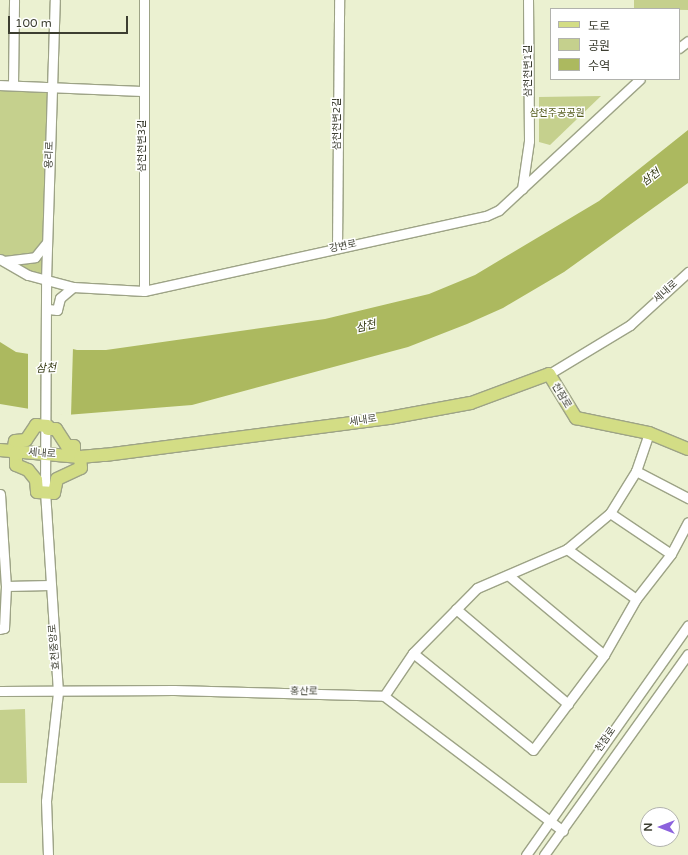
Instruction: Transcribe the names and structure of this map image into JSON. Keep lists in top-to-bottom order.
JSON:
{
  "streets": {
    "main road": ["세내로", "천잠로"],
    "street": [
      "삼천천변1길",
      "삼천천변2길",
      "삼천천변3길",
      "용리로",
      "강변로",
      "효천중앙로",
      "홍산로"
    ]
  },
  "crossings": [
    ["삼천천변1길", "강변로"],
    ["삼천천변2길", "강변로"],
    ["삼천천변3길", "강변로"],
    ["용리로", "강변로"],
    ["용리로", "효천중앙로"],
    ["세내로", "천잠로"],
    ["세내로", "효천중앙로"],
    ["효천중앙로", "홍산로"]
  ],
  "water": ["삼천"],
  "parks": ["삼천주공공원"],
  "legend": ["도로", "공원", "수역"],
  "scale_bar": "100 m",
  "north": "left"
}
